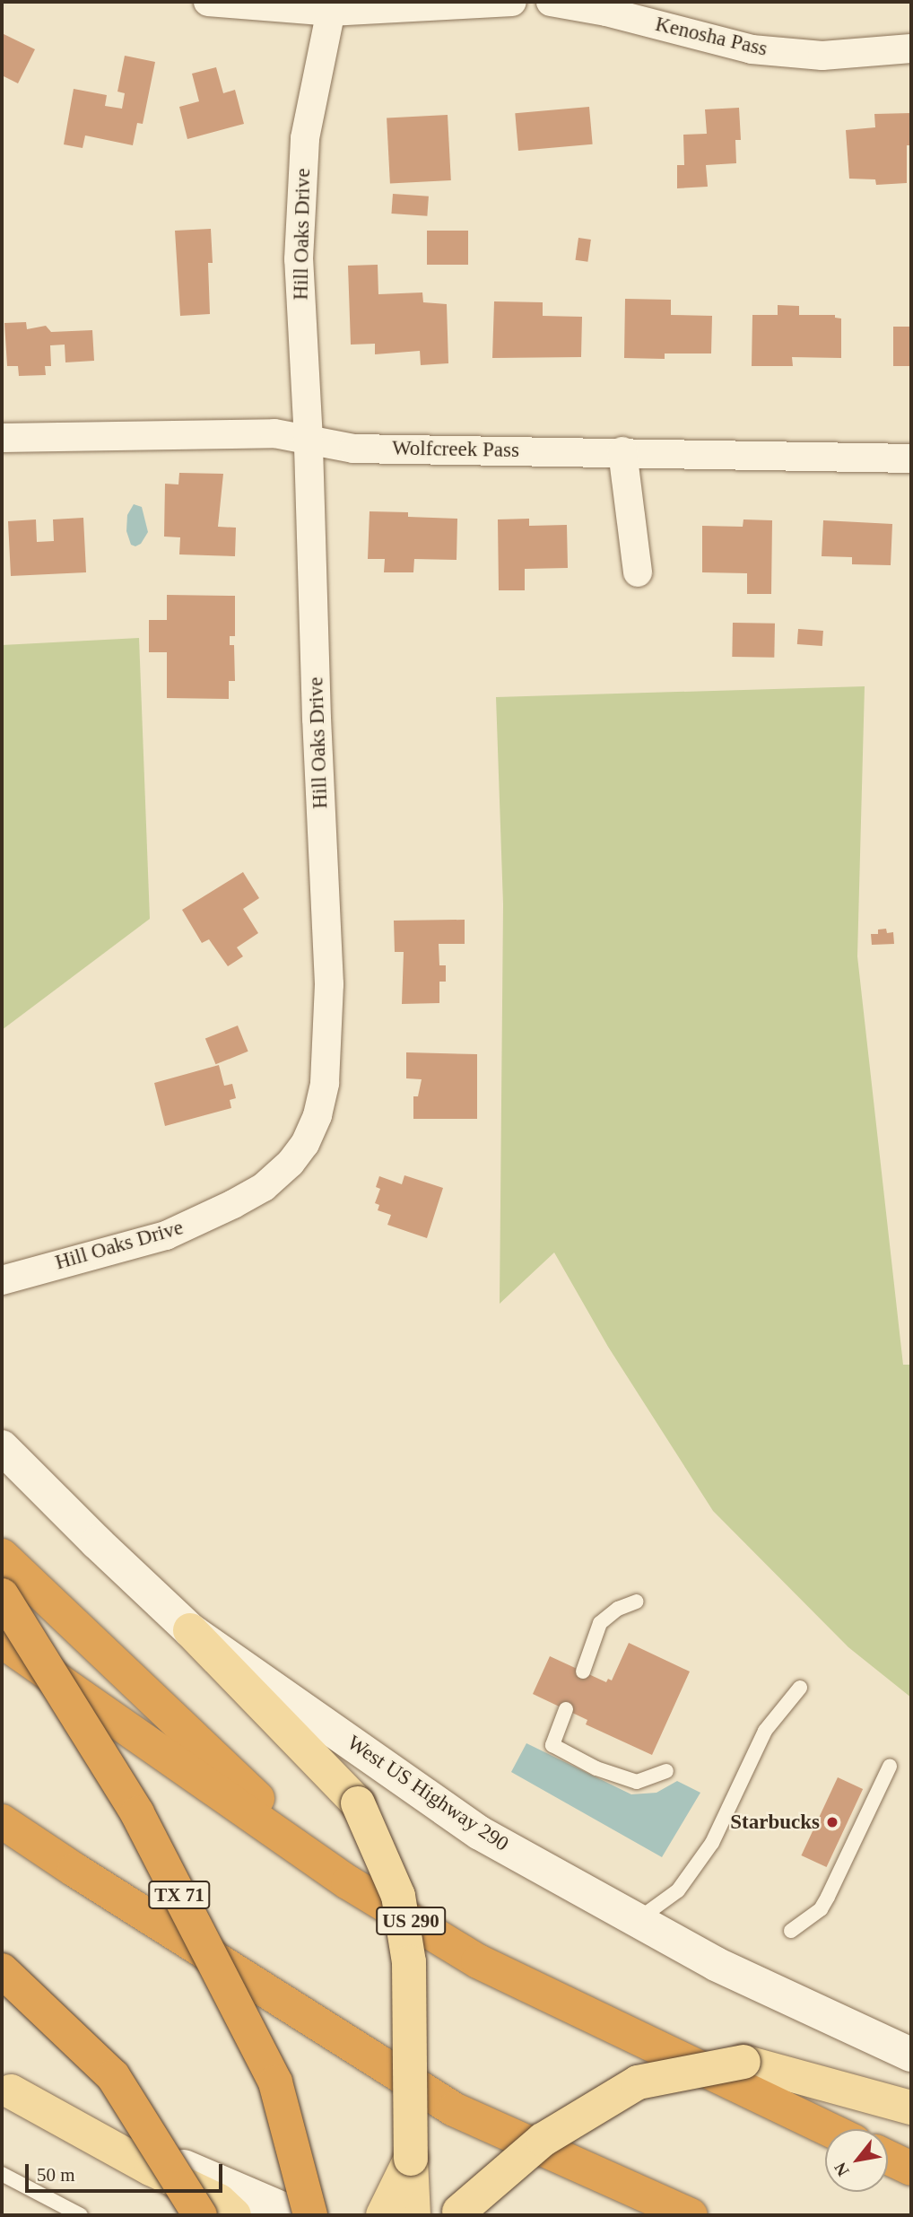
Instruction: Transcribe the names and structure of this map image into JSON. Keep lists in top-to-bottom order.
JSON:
{
  "streets": {
    "highway": ["TX 71", "US 290"],
    "main road": ["West US Highway 290"],
    "street": ["Kenosha Pass", "Hill Oaks Drive", "Wolfcreek Pass"]
  },
  "crossings": [
    ["Hill Oaks Drive", "Wolfcreek Pass"]
  ],
  "places": ["Starbucks"],
  "scale_bar": "50 m",
  "north": "bottom left"
}
